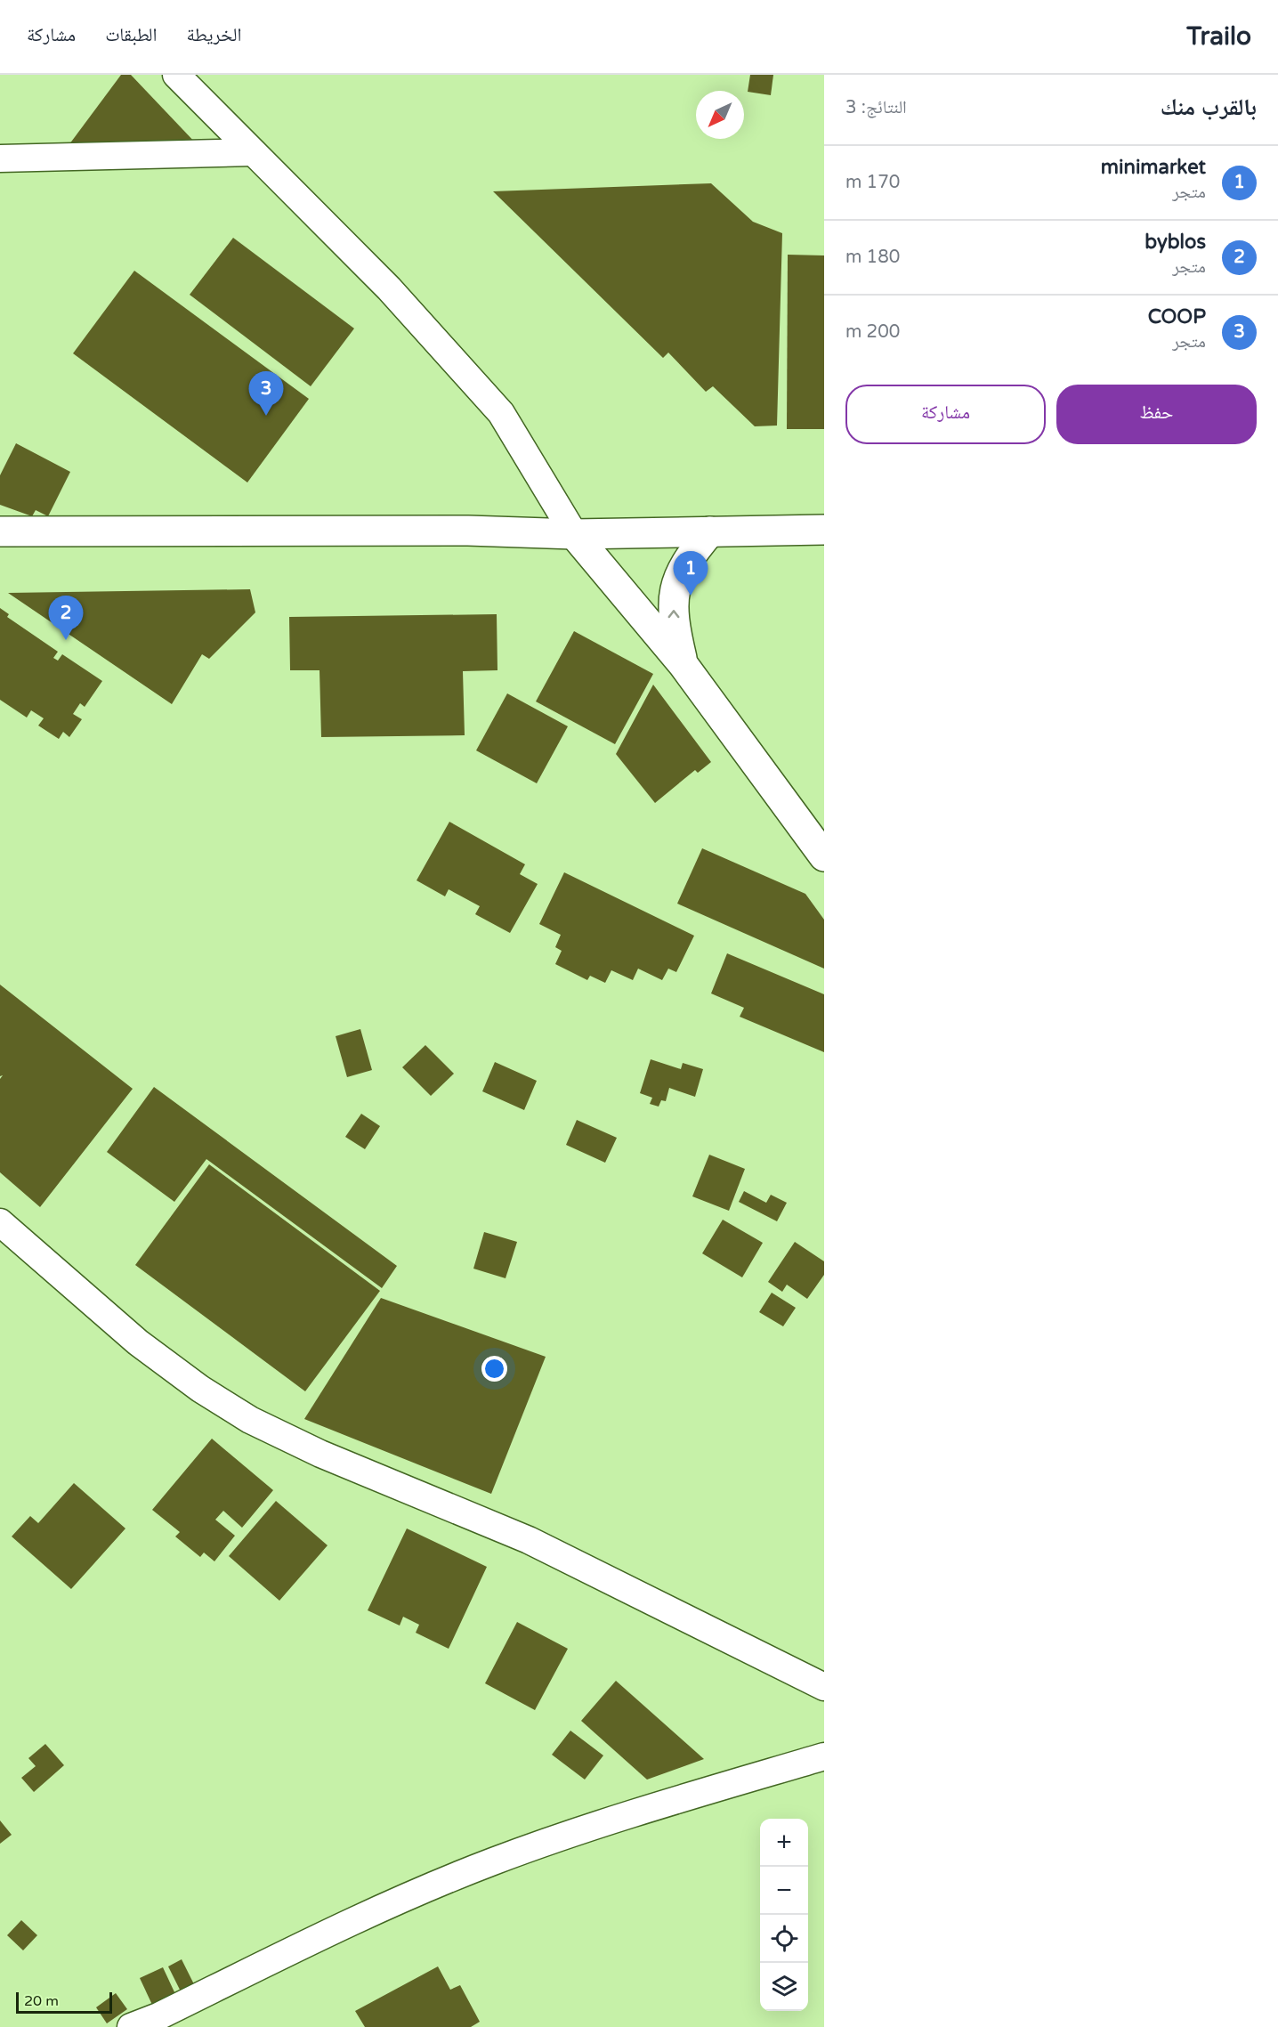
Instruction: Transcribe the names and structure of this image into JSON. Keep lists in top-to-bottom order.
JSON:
{
  "scale_bar": "20 m",
  "north": "bottom left",
  "page": {
    "header": "Trailo",
    "nav": ["الخريطة", "الطبقات", "مشاركة"],
    "heading": ["بالقرب منك", "النتائج: 3"],
    "list": [
      {
        "mark": "1",
        "name": "minimarket",
        "note": "متجر",
        "value": "170 m"
      },
      {
        "mark": "2",
        "name": "byblos",
        "note": "متجر",
        "value": "180 m"
      },
      {
        "mark": "3",
        "name": "COOP",
        "note": "متجر",
        "value": "200 m"
      }
    ],
    "buttons": ["حفظ", "مشاركة"],
    "pins": ["3", "1", "2"],
    "map_buttons": ["+", "−"],
    "scale": "20 m"
  }
}
